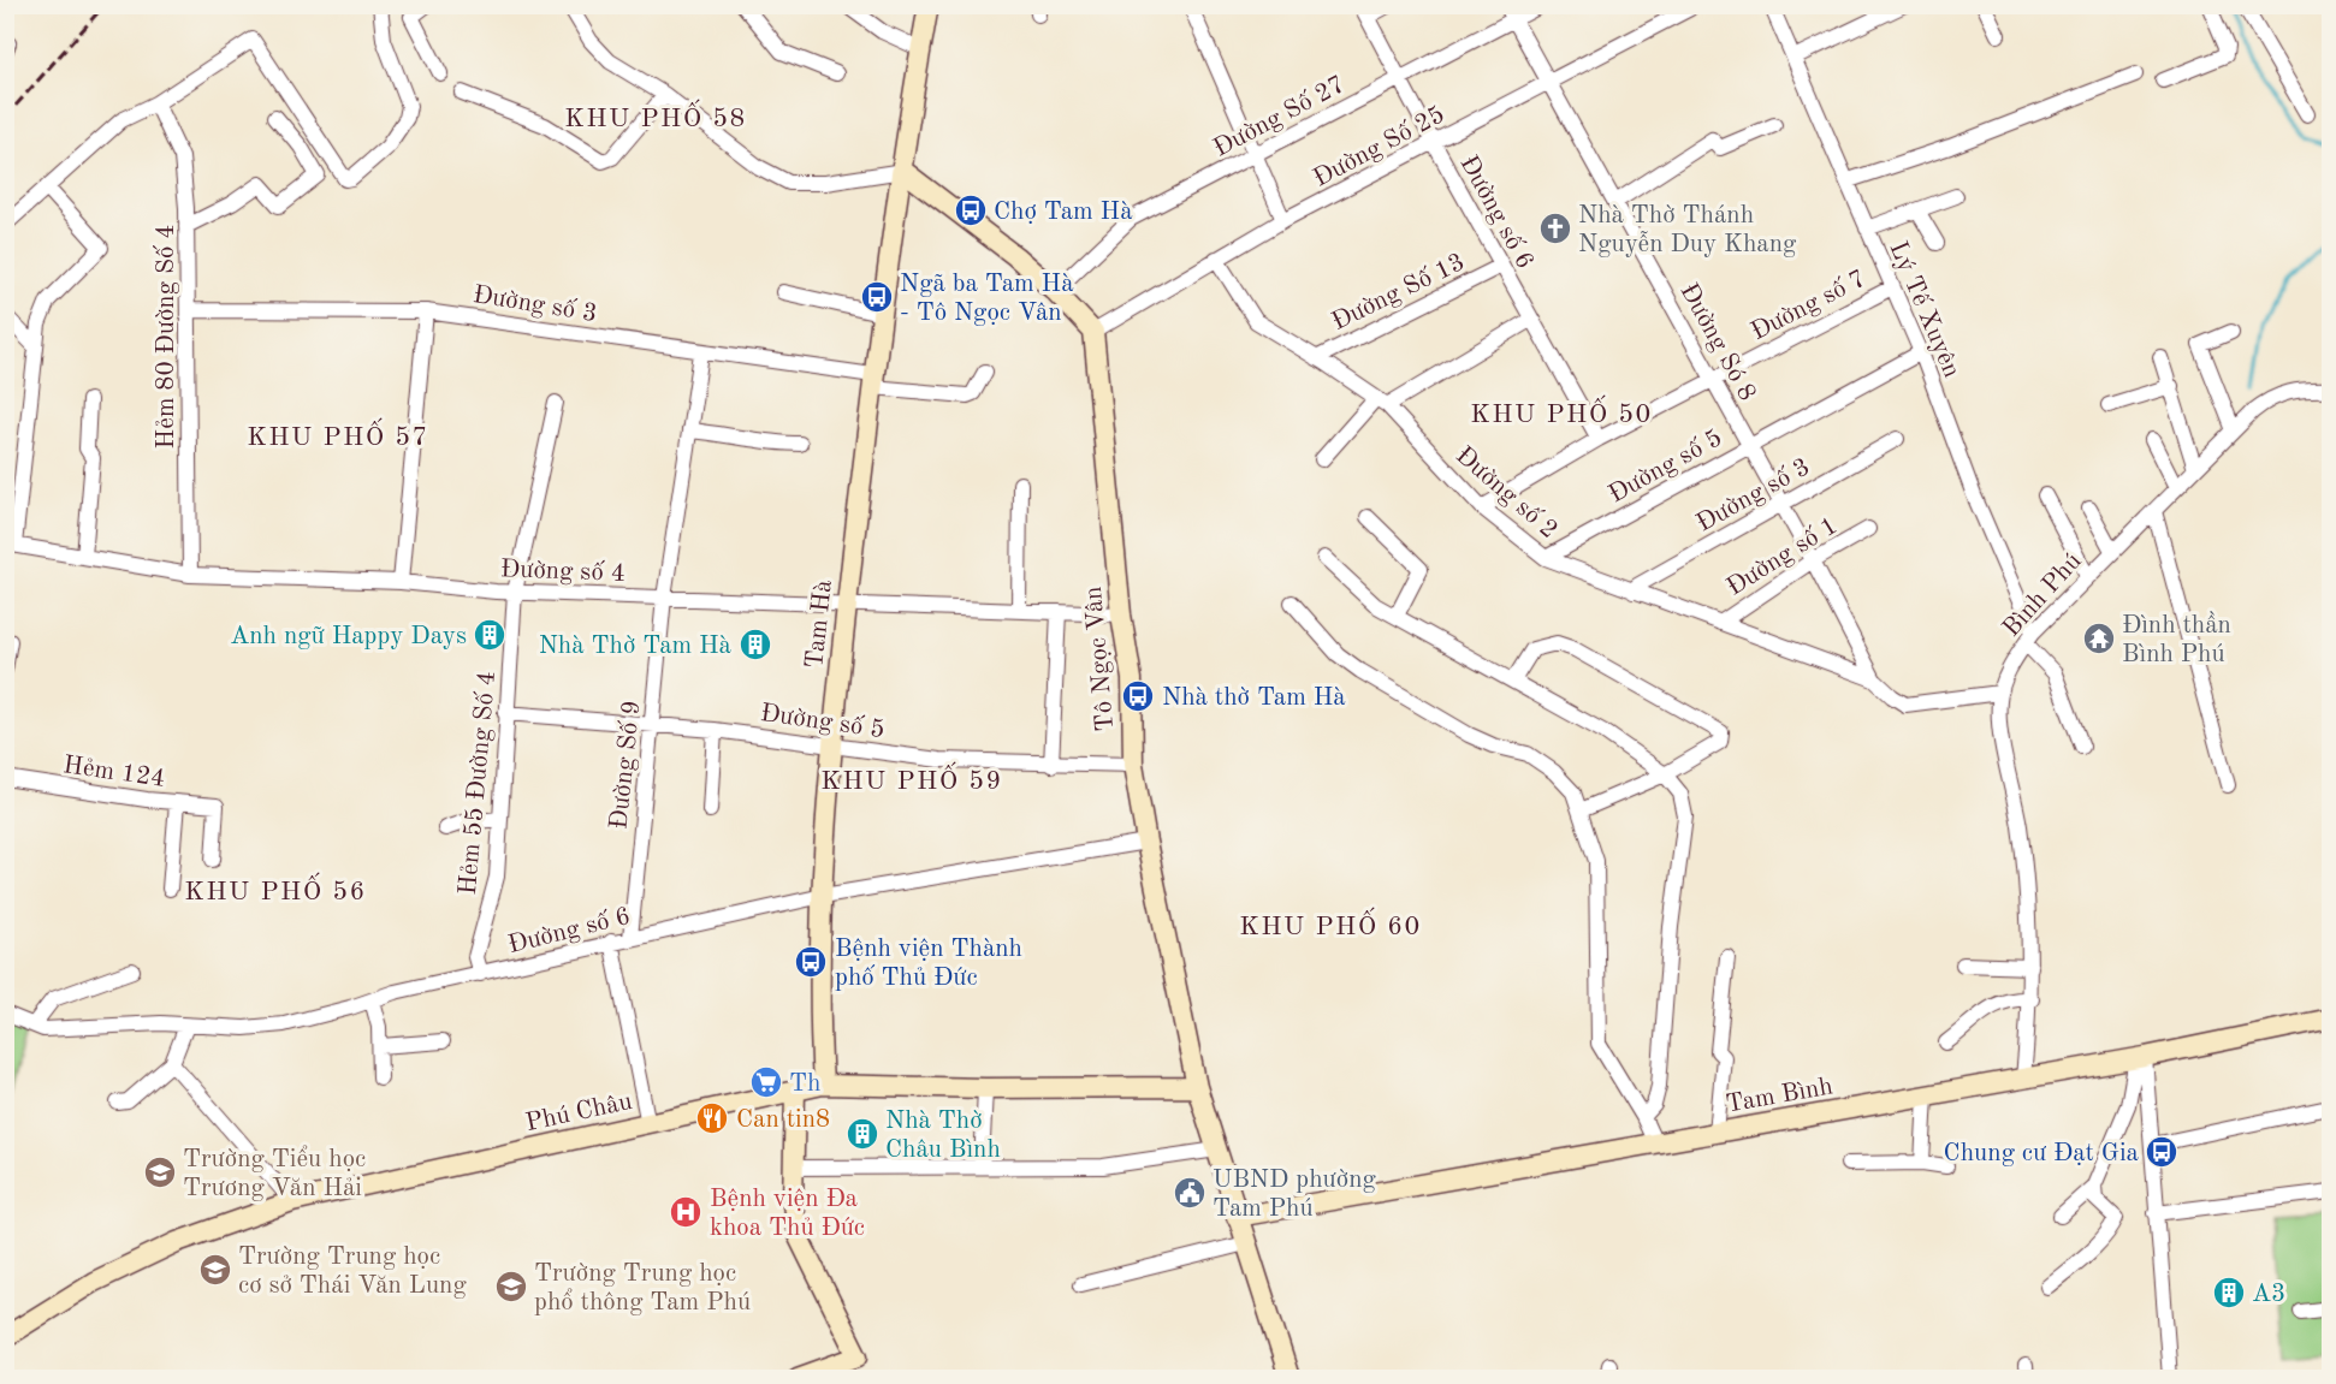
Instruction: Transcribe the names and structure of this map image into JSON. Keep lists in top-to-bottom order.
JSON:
{
  "streets": {
    "main road": [
      "Tam Hà",
      "Tô Ngọc Vân",
      "Tam Bình",
      "Phú Châu"
    ],
    "street": [
      "Đường Số 27",
      "Đường Số 25",
      "Đường số 6",
      "Đường Số 13",
      "Đường số 3",
      "Đường số 7",
      "Lý Tế Xuyên",
      "Hẻm 80 Đường Số 4",
      "Đường Só 8",
      "Đường số 5",
      "Đường số 2",
      "Đường số 1",
      "Đường số 4",
      "Bình Phú",
      "Đường Số 9",
      "Hẻm 124",
      "Hẻm 55 Đường Số 4"
    ]
  },
  "crossings": [
    ["Đường Số 27", "Đường số 6"],
    ["Đường Số 27", "Đường Só 8"],
    ["Đường Số 25", "Đường số 6"],
    ["Đường Số 25", "Đường Só 8"],
    ["Đường Số 25", "Đường số 2"],
    ["Đường Số 25", "Tô Ngọc Vân"],
    ["Đường số 6", "Đường Số 13"],
    ["Đường số 6", "Đường số 7"],
    ["Đường số 6", "Tam Hà"],
    ["Đường số 6", "Tô Ngọc Vân"],
    ["Đường số 6", "Đường Số 9"],
    ["Đường số 6", "Hẻm 55 Đường Số 4"],
    ["Đường Số 13", "Đường số 2"],
    ["Đường số 3", "Hẻm 80 Đường Số 4"],
    ["Đường số 3", "Đường Só 8"],
    ["Đường số 3", "Đường số 2"],
    ["Đường số 3", "Tam Hà"],
    ["Đường số 3", "Đường Số 9"],
    ["Đường số 7", "Lý Tế Xuyên"],
    ["Đường số 7", "Đường Só 8"],
    ["Đường số 7", "Đường số 2"],
    ["Lý Tế Xuyên", "Đường số 5"],
    ["Lý Tế Xuyên", "Bình Phú"],
    ["Hẻm 80 Đường Số 4", "Đường số 4"],
    ["Đường Só 8", "Đường số 5"],
    ["Đường Só 8", "Đường số 2"],
    ["Đường Só 8", "Đường số 1"],
    ["Đường Só 8", "Bình Phú"],
    ["Đường số 5", "Đường số 2"],
    ["Đường số 5", "Tam Hà"],
    ["Đường số 5", "Tô Ngọc Vân"],
    ["Đường số 5", "Đường Số 9"],
    ["Đường số 5", "Hẻm 55 Đường Số 4"],
    ["Đường số 2", "Đường số 1"],
    ["Đường số 4", "Tam Hà"],
    ["Đường số 4", "Tô Ngọc Vân"],
    ["Đường số 4", "Đường Số 9"],
    ["Đường số 4", "Hẻm 55 Đường Số 4"],
    ["Bình Phú", "Tam Bình"],
    ["Tam Hà", "Phú Châu"],
    ["Tô Ngọc Vân", "Tam Bình"],
    ["Tô Ngọc Vân", "Phú Châu"]
  ],
  "districts": [
    "KHU PHỐ 58",
    "KHU PHỐ 50",
    "KHU PHỐ 57",
    "KHU PHỐ 59",
    "KHU PHỐ 56",
    "KHU PHỐ 60"
  ],
  "places": {
    "bus stop": [
      "Chợ Tam Hà",
      "Ngã ba Tam Hà - Tô Ngọc Vân",
      "Nhà thờ Tam Hà",
      "Bệnh viện Thành phố Thủ Đức",
      "Chung cư Đạt Gia"
    ],
    "church": ["Nhà Thờ Thánh Nguyễn Duy Khang"],
    "building": [
      "Anh ngữ Happy Days",
      "Nhà Thờ Tam Hà",
      "Nhà Thờ Châu Bình",
      "A3"
    ],
    "temple": ["Đình thần Bình Phú"],
    "supermarket": ["Th"],
    "restaurant": ["Can tin8"],
    "school or university": ["Trường Tiểu học Trương Văn Hải", "Trường Trung học cơ sở Thái Văn Lung", "Trường Trung học phổ thông Tam Phú"],
    "public building": ["UBND phường Tam Phú"],
    "hospital": ["Bệnh viện Đa khoa Thủ Đức"]
  }
}
